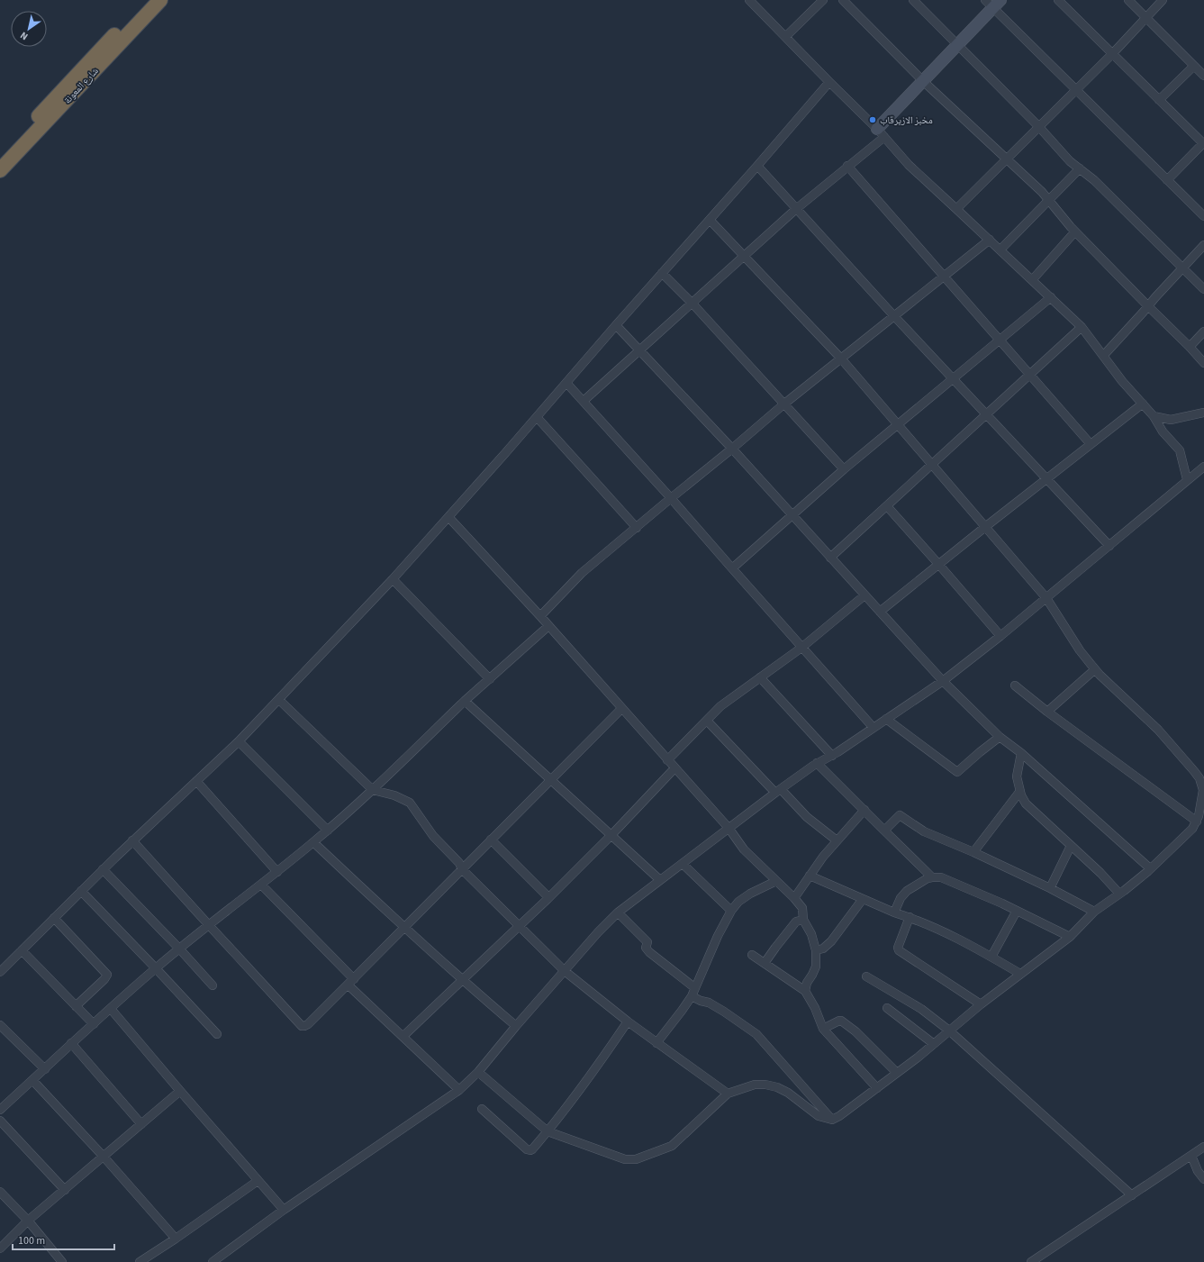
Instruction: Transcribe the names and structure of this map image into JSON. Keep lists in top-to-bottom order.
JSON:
{
  "streets": {
    "highway": ["شارع المعونة"]
  },
  "places": ["مخبز الازيرقاب"],
  "scale_bar": "100 m",
  "north": "bottom left"
}
